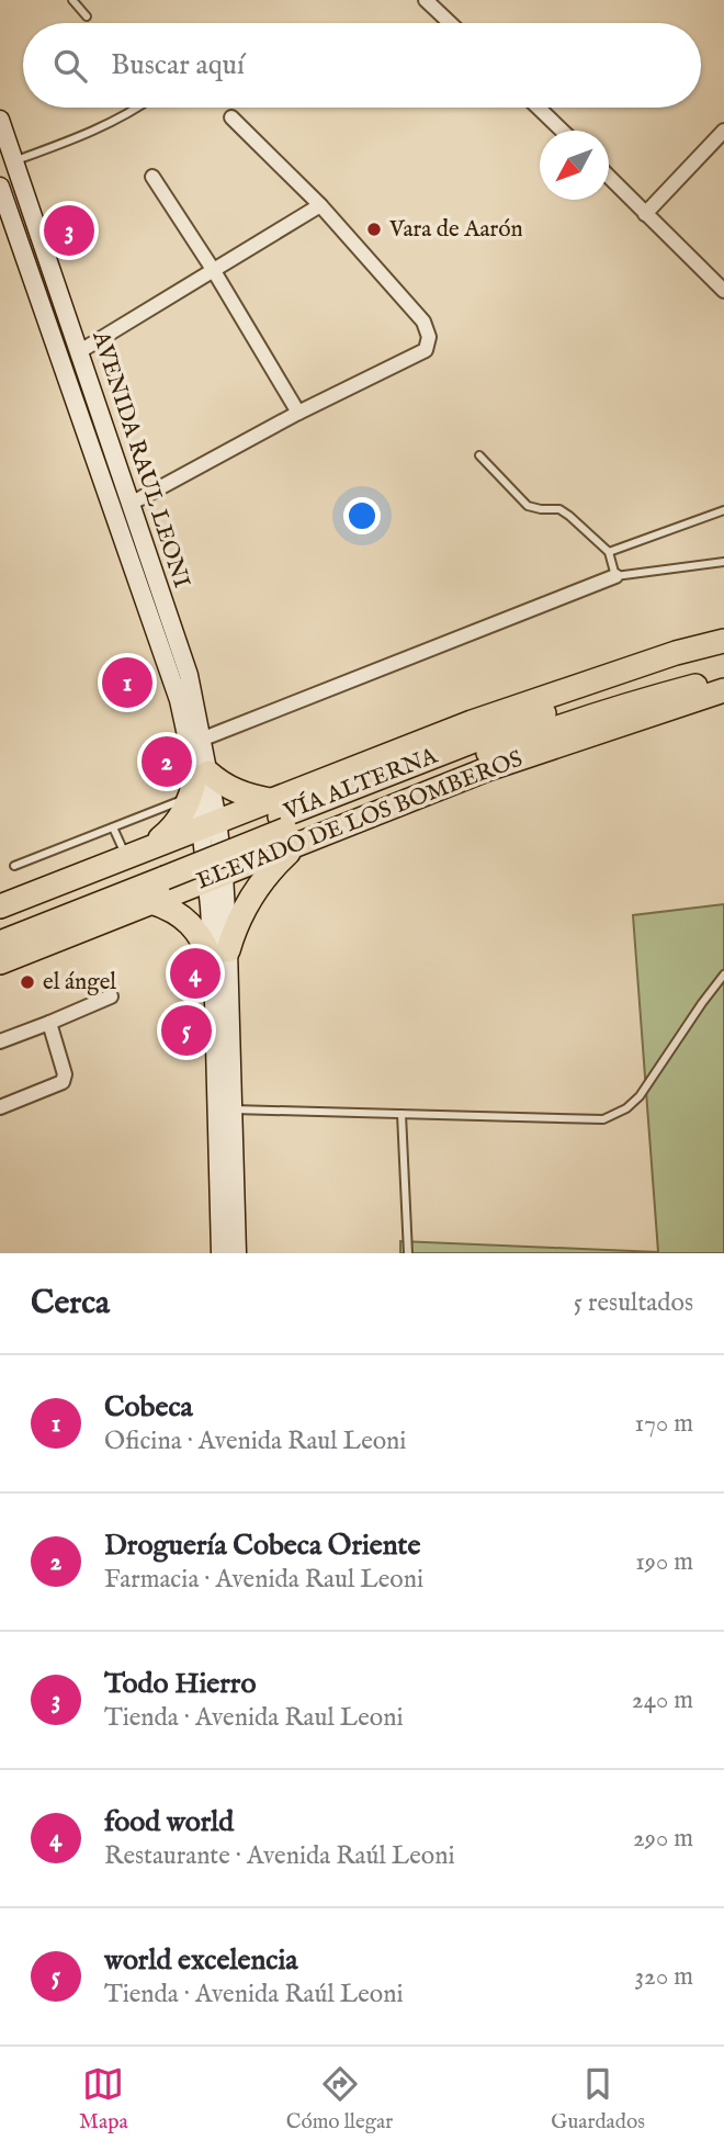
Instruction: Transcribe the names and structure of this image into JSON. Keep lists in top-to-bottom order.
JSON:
{
  "streets": {
    "highway": ["VÍA ALTERNA", "ELEVADO DE LOS BOMBEROS"],
    "main road": ["AVENIDA RAUL LEONI"]
  },
  "crossings": [
    ["AVENIDA RAUL LEONI", "ELEVADO DE LOS BOMBEROS"],
    ["VÍA ALTERNA", "ELEVADO DE LOS BOMBEROS"]
  ],
  "places": ["Vara de Aarón", "el ángel"],
  "north": "bottom left",
  "page": {
    "search": "Buscar aquí",
    "pins": [
      "3",
      "1",
      "2",
      "4",
      "5"
    ],
    "heading": ["Cerca", "5 resultados"],
    "list": [
      {
        "mark": "1",
        "name": "Cobeca",
        "note": "Oficina · Avenida Raul Leoni",
        "value": "170 m"
      },
      {
        "mark": "2",
        "name": "Droguería Cobeca Oriente",
        "note": "Farmacia · Avenida Raul Leoni",
        "value": "190 m"
      },
      {
        "mark": "3",
        "name": "Todo Hierro",
        "note": "Tienda · Avenida Raul Leoni",
        "value": "240 m"
      },
      {
        "mark": "4",
        "name": "food world",
        "note": "Restaurante · Avenida Raúl Leoni",
        "value": "290 m"
      },
      {
        "mark": "5",
        "name": "world excelencia",
        "note": "Tienda · Avenida Raúl Leoni",
        "value": "320 m"
      }
    ],
    "nav": ["Mapa", "Cómo llegar", "Guardados"]
  }
}
